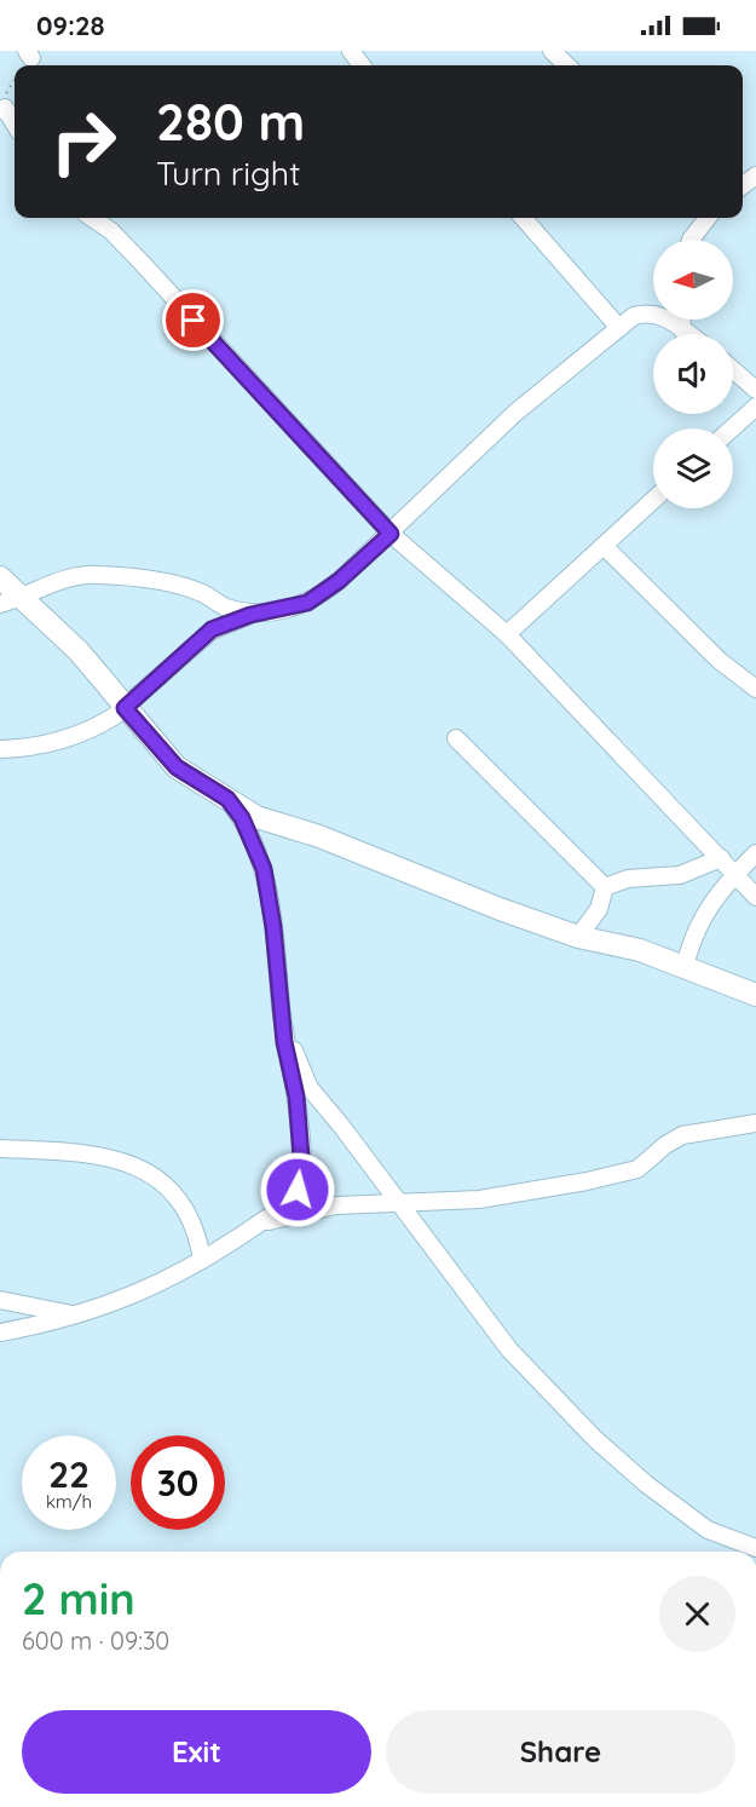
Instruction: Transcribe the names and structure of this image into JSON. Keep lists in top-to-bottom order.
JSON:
{
  "north": "left",
  "page": {
    "status": "09:28",
    "turn": ["280 m", "Turn right"],
    "speed": "22 km/h",
    "limit": "30",
    "heading": ["2 min", "600 m · 09:30"],
    "buttons": ["Exit", "Share"]
  }
}
